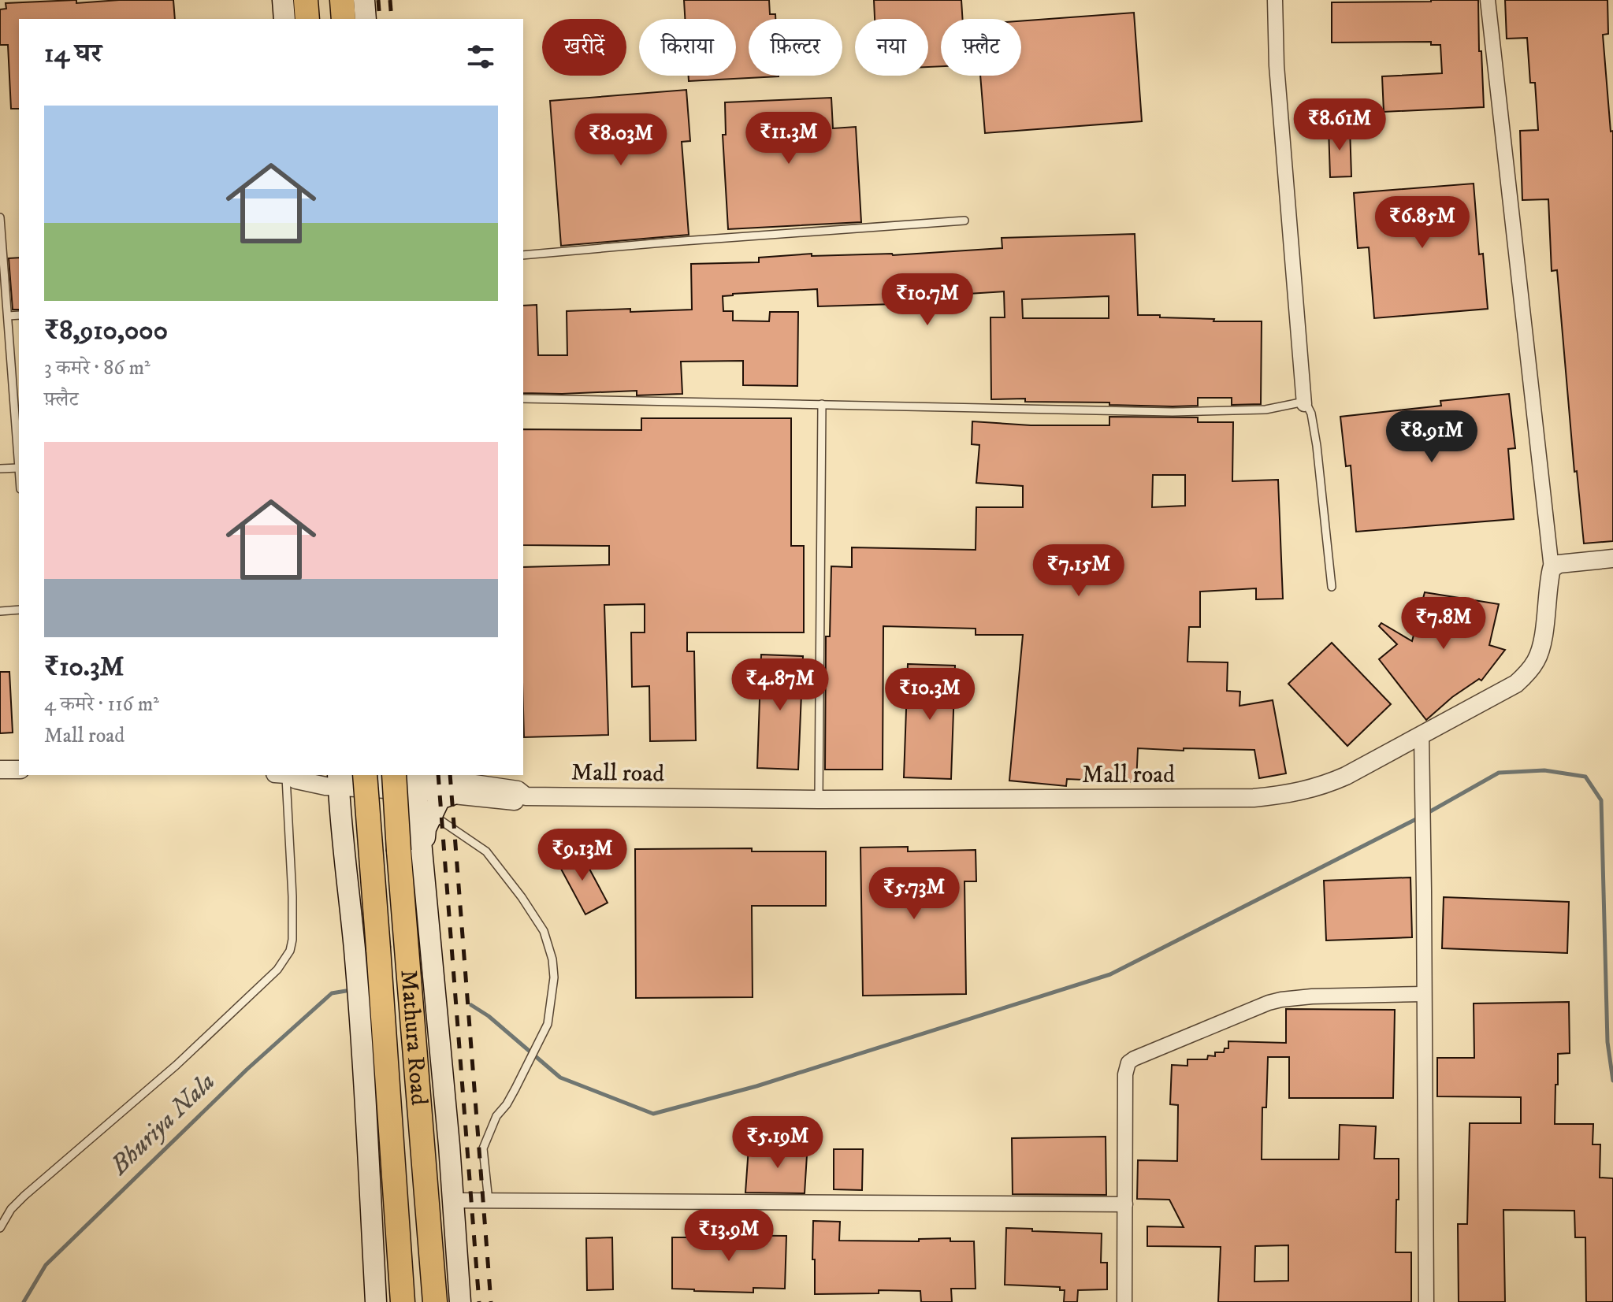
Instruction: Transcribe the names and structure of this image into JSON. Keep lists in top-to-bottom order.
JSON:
{
  "streets": {
    "highway": ["Mathura Road"],
    "street": ["Mall road"]
  },
  "crossings": [
    ["Mall road", "Mathura Road"]
  ],
  "water": ["Bhuriya Nala"],
  "page": {
    "chip": [
      "खरीदें",
      "किराया",
      "फ़िल्टर",
      "नया",
      "फ़्लैट"
    ],
    "heading": "14 घर",
    "list": [
      {
        "name": "₹8,910,000",
        "note": "3 कमरे · 86 m² · फ़्लैट"
      },
      {
        "name": "₹10.3M",
        "note": "4 कमरे · 116 m² · Mall road"
      }
    ],
    "price": [
      "₹8.61M",
      "₹11.3M",
      "₹8.03M",
      "₹6.85M",
      "₹10.7M",
      "₹8.91M",
      "₹7.15M",
      "₹7.8M",
      "₹4.87M",
      "₹10.3M",
      "₹9.13M",
      "₹5.73M",
      "₹5.19M",
      "₹13.9M"
    ]
  }
}
